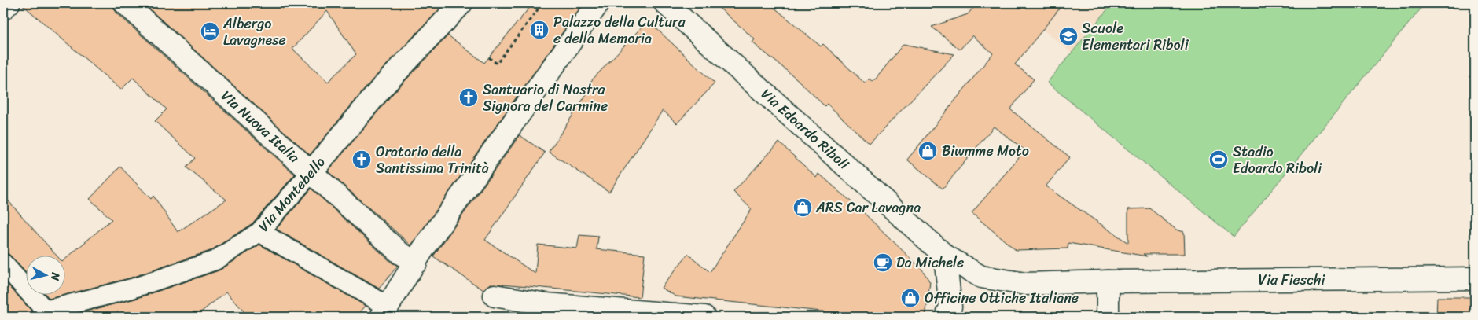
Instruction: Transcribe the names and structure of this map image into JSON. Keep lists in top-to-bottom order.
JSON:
{
  "streets": {
    "street": [
      "Via Nuova Italia",
      "Via Edoardo Riboli",
      "Via Montebello",
      "Via Fieschi"
    ]
  },
  "crossings": [
    ["Via Nuova Italia", "Via Montebello"],
    ["Via Edoardo Riboli", "Via Fieschi"]
  ],
  "places": {
    "building": ["Palazzo della Cultura e della Memoria"],
    "hotel": ["Albergo Lavagnese"],
    "school or university": ["Scuole Elementari Riboli"],
    "church": ["Santuario di Nostra Signora del Carmine", "Oratorio della Santissima Trinità"],
    "shop": ["Biwmme Moto", "ARS Car Lavagna", "Officine Ottiche Italiane"],
    "sports": ["Stadio Edoardo Riboli"],
    "cafe": ["Da Michele"]
  },
  "north": "right"
}
